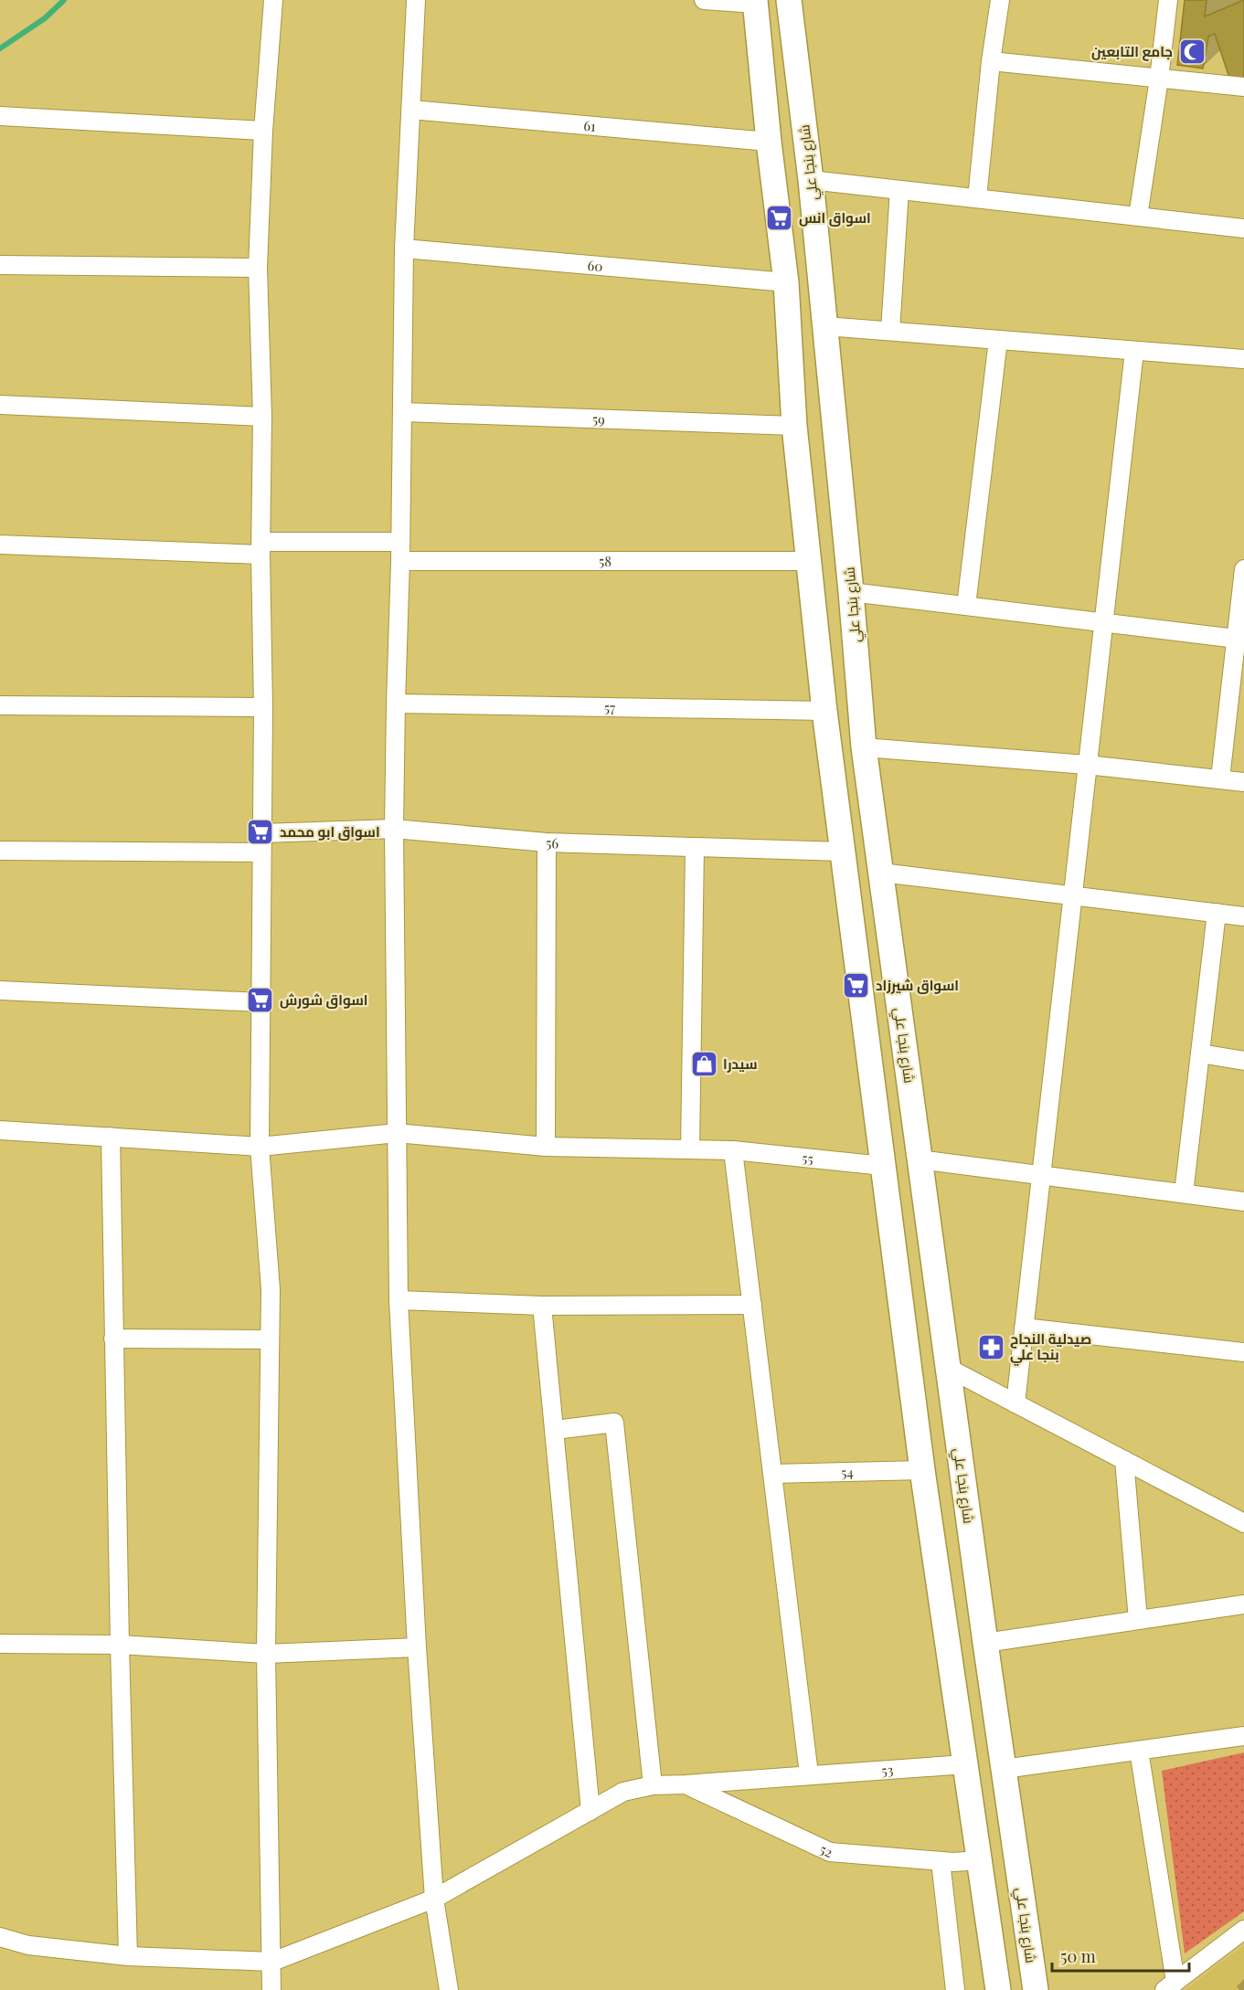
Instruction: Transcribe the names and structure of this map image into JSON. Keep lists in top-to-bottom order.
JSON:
{
  "streets": {
    "main road": ["شارع بنجا علي"],
    "street": [
      "61",
      "60",
      "59",
      "58",
      "57",
      "56",
      "55",
      "54",
      "53",
      "52"
    ]
  },
  "crossings": [
    ["53", "52"]
  ],
  "places": {
    "mosque": ["جامع التابعين"],
    "supermarket": [
      "اسواق انس",
      "اسواق ابو محمد",
      "اسواق شيرزاد",
      "اسواق شورش"
    ],
    "shop": ["سيدرا"],
    "pharmacy": ["صيدلية النجاح بنجا علي"]
  },
  "scale_bar": "50 m"
}
